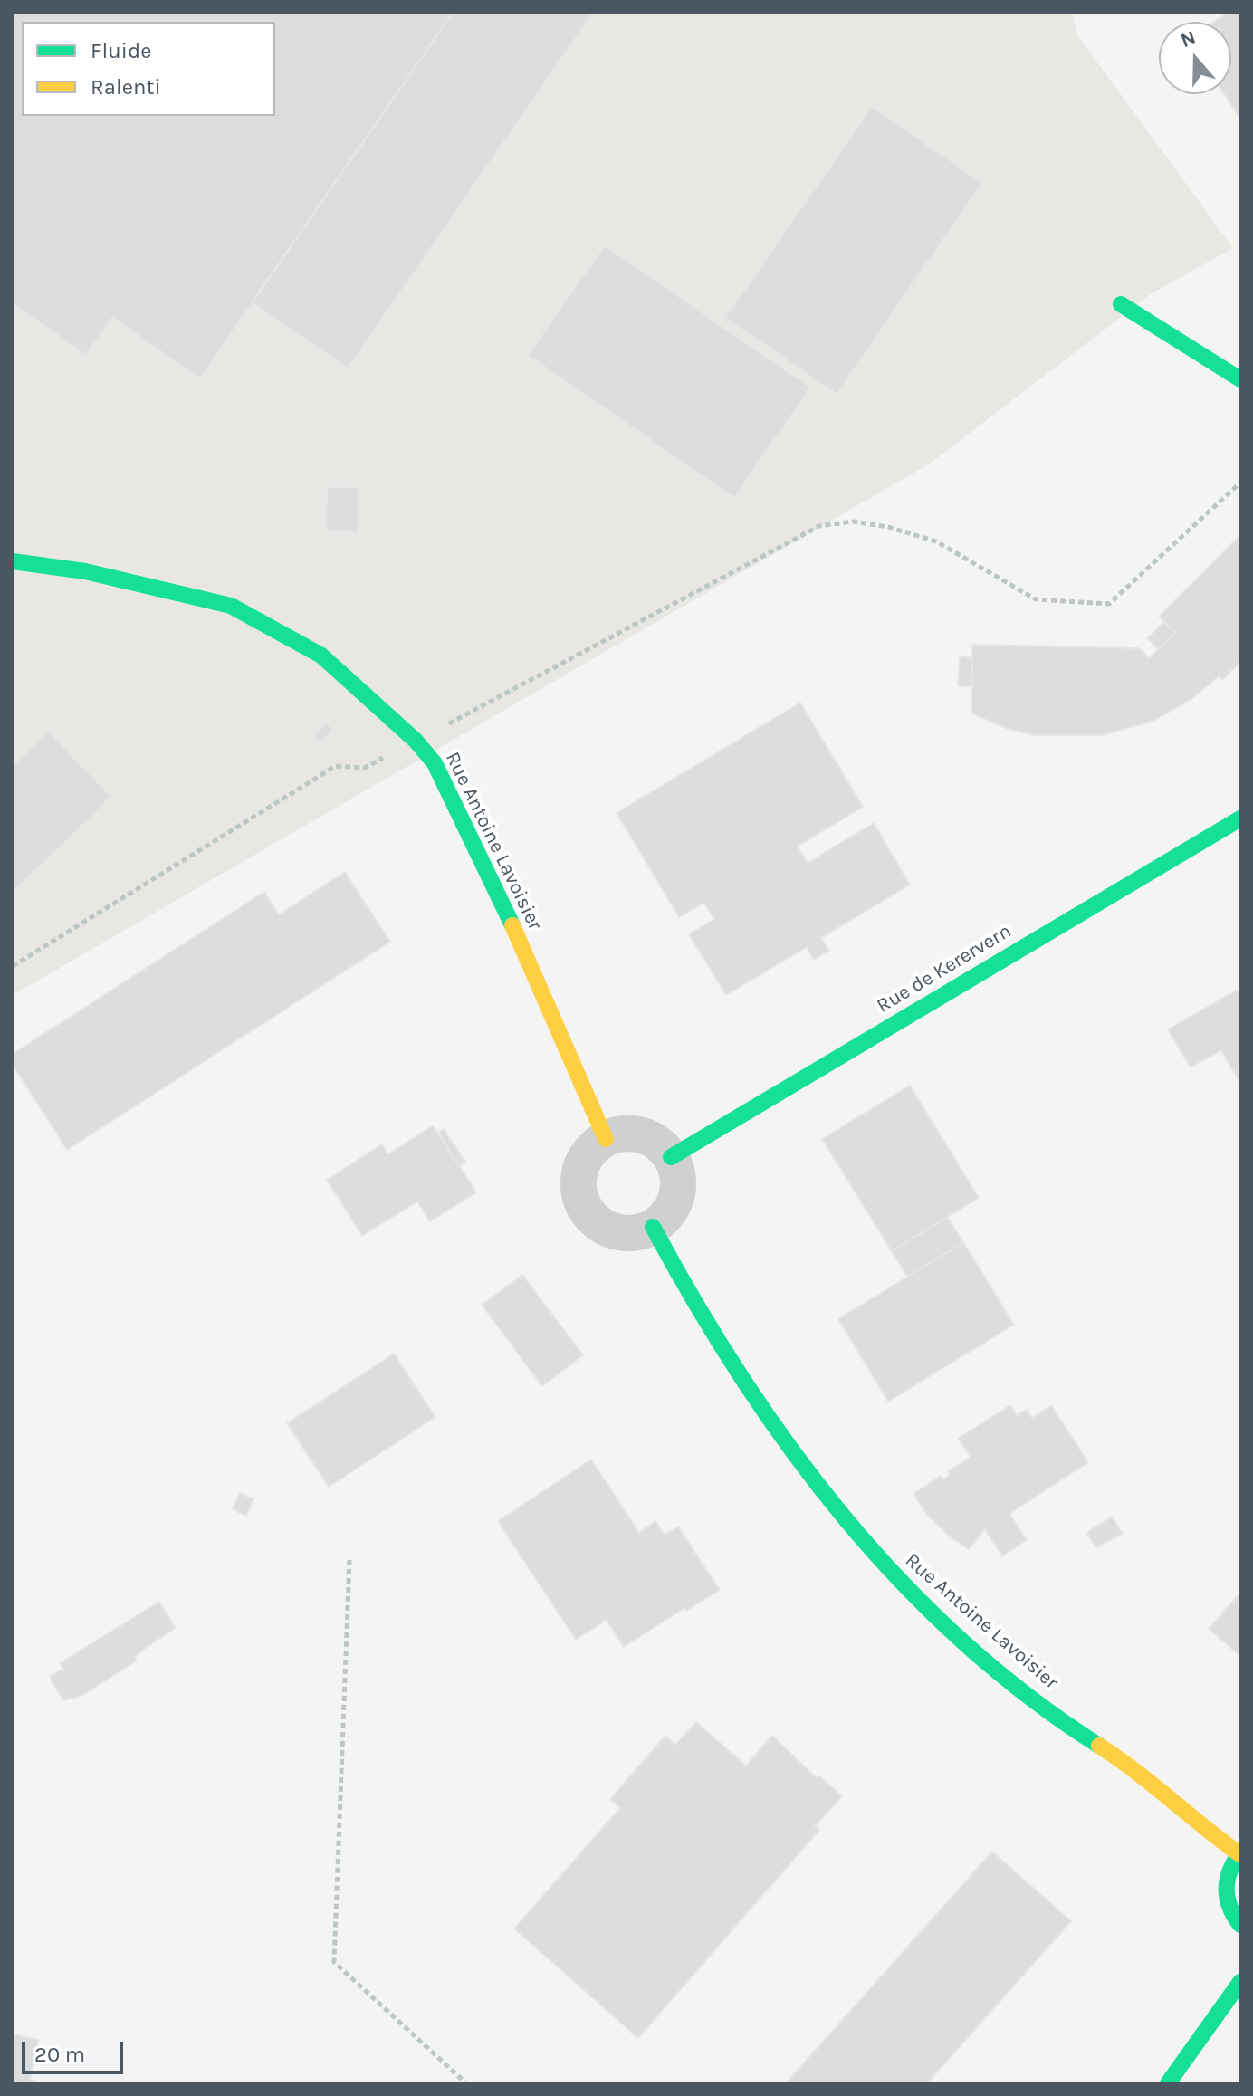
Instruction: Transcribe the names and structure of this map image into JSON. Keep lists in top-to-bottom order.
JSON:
{
  "streets": {
    "street": ["Rue Antoine Lavoisier", "Rue de Kerervern"]
  },
  "crossings": [
    ["Rue Antoine Lavoisier", "Rue de Kerervern"]
  ],
  "legend": ["Fluide", "Ralenti"],
  "scale_bar": "20 m",
  "north": "top"
}
